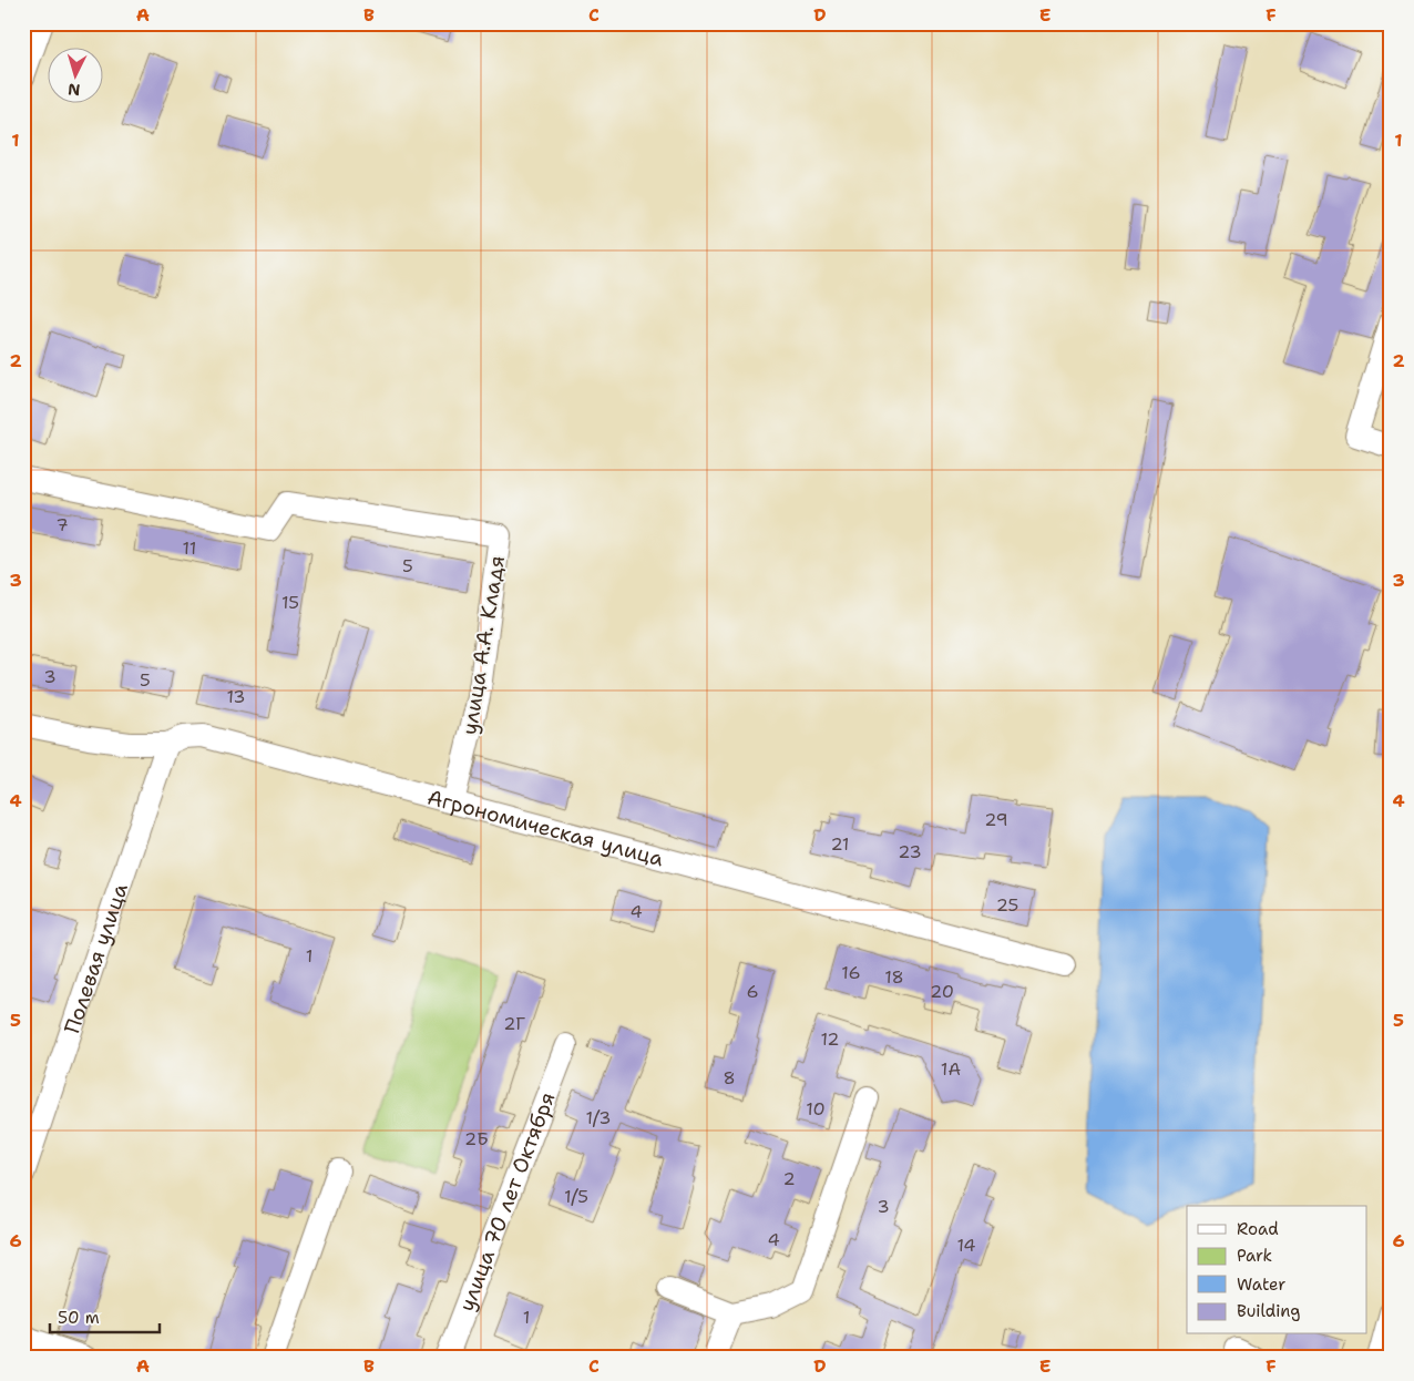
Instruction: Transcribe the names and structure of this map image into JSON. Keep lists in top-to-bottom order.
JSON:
{
  "streets": {
    "street": [
      "улица А.А. Кладя",
      "Агрономическая улица",
      "Полевая улица",
      "улица 70 лет Октября"
    ]
  },
  "crossings": [
    ["улица А.А. Кладя", "Агрономическая улица"],
    ["Агрономическая улица", "Полевая улица"]
  ],
  "house_numbers": [
    "7",
    "11",
    "5",
    "15",
    "3",
    "5",
    "13",
    "29",
    "21",
    "23",
    "25",
    "4",
    "1",
    "16",
    "18",
    "6",
    "20",
    "2Г",
    "12",
    "1А",
    "8",
    "10",
    "1/3",
    "2Б",
    "2",
    "1/5",
    "3",
    "4",
    "14",
    "1"
  ],
  "legend": [
    "Road",
    "Park",
    "Water",
    "Building"
  ],
  "scale_bar": "50 m",
  "north": "bottom",
  "grid": {
    "columns": [
      "A",
      "B",
      "C",
      "D",
      "E",
      "F"
    ],
    "rows": [
      "1",
      "2",
      "3",
      "4",
      "5",
      "6"
    ]
  }
}
